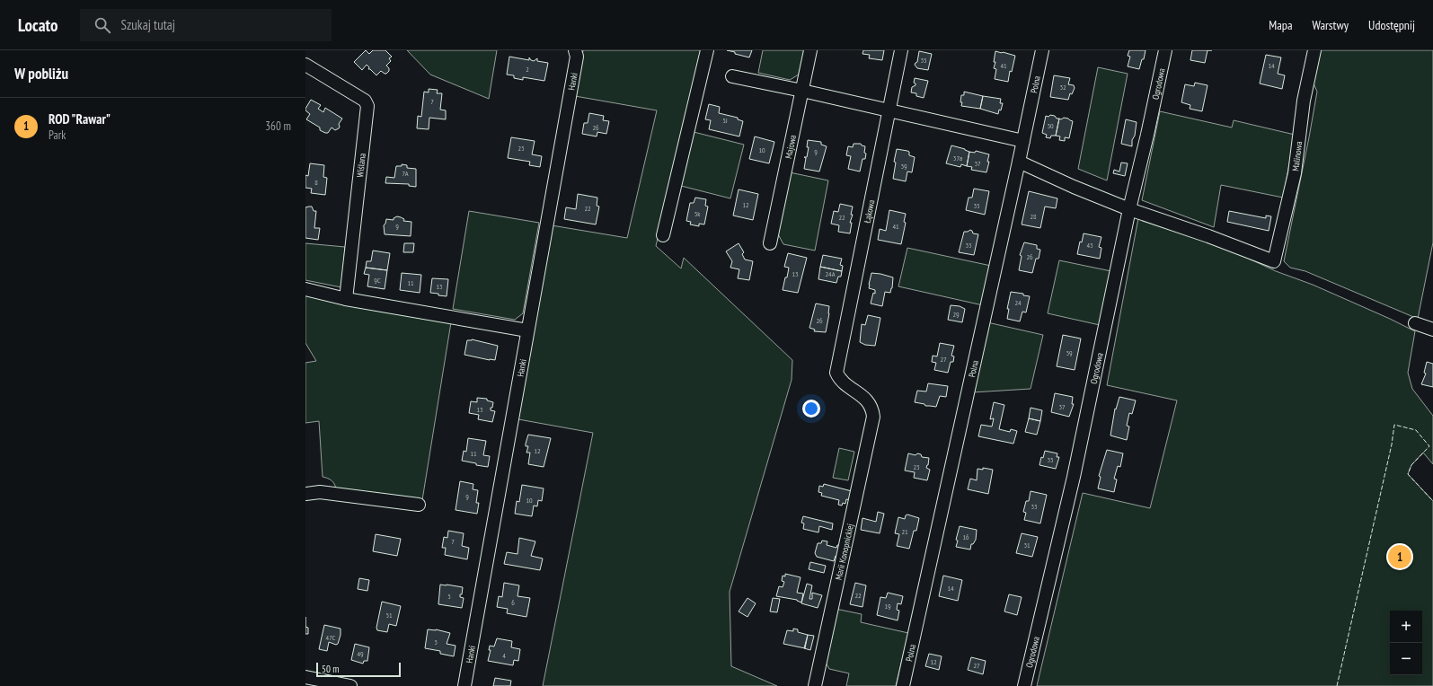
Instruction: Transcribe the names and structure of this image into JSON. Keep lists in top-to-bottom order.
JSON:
{
  "streets": {
    "street": [
      "Hanki",
      "Polna",
      "Ogrodowa",
      "Majowa",
      "Malinowa",
      "Wiślana",
      "Łąkowa",
      "Marii Konopnickiej"
    ]
  },
  "crossings": [
    ["Ogrodowa", "Malinowa"],
    ["Łąkowa", "Marii Konopnickiej"]
  ],
  "house_numbers": [
    "35",
    "41",
    "14",
    "2",
    "32",
    "7",
    "5J",
    "30",
    "26",
    "23",
    "10",
    "9",
    "37a",
    "37",
    "39",
    "7A",
    "8",
    "12",
    "35",
    "22",
    "5k",
    "28",
    "22",
    "9",
    "41",
    "33",
    "43",
    "26",
    "13",
    "24A",
    "9C",
    "11",
    "13",
    "24",
    "29",
    "26",
    "39",
    "27",
    "37",
    "13",
    "12",
    "11",
    "35",
    "23",
    "9",
    "10",
    "33",
    "21",
    "16",
    "7",
    "31",
    "14",
    "22",
    "5",
    "6",
    "19",
    "51",
    "47C",
    "3",
    "49",
    "4",
    "12",
    "27"
  ],
  "scale_bar": "50 m",
  "page": {
    "header": "Locato",
    "search": "Szukaj tutaj",
    "nav": ["Mapa", "Warstwy", "Udostępnij"],
    "heading": "W pobliżu",
    "list": [
      {
        "mark": "1",
        "name": "ROD \"Rawar\"",
        "note": "Park",
        "value": "360 m"
      }
    ],
    "pins": "1",
    "map_buttons": ["+", "−"],
    "scale": "50 m"
  }
}
